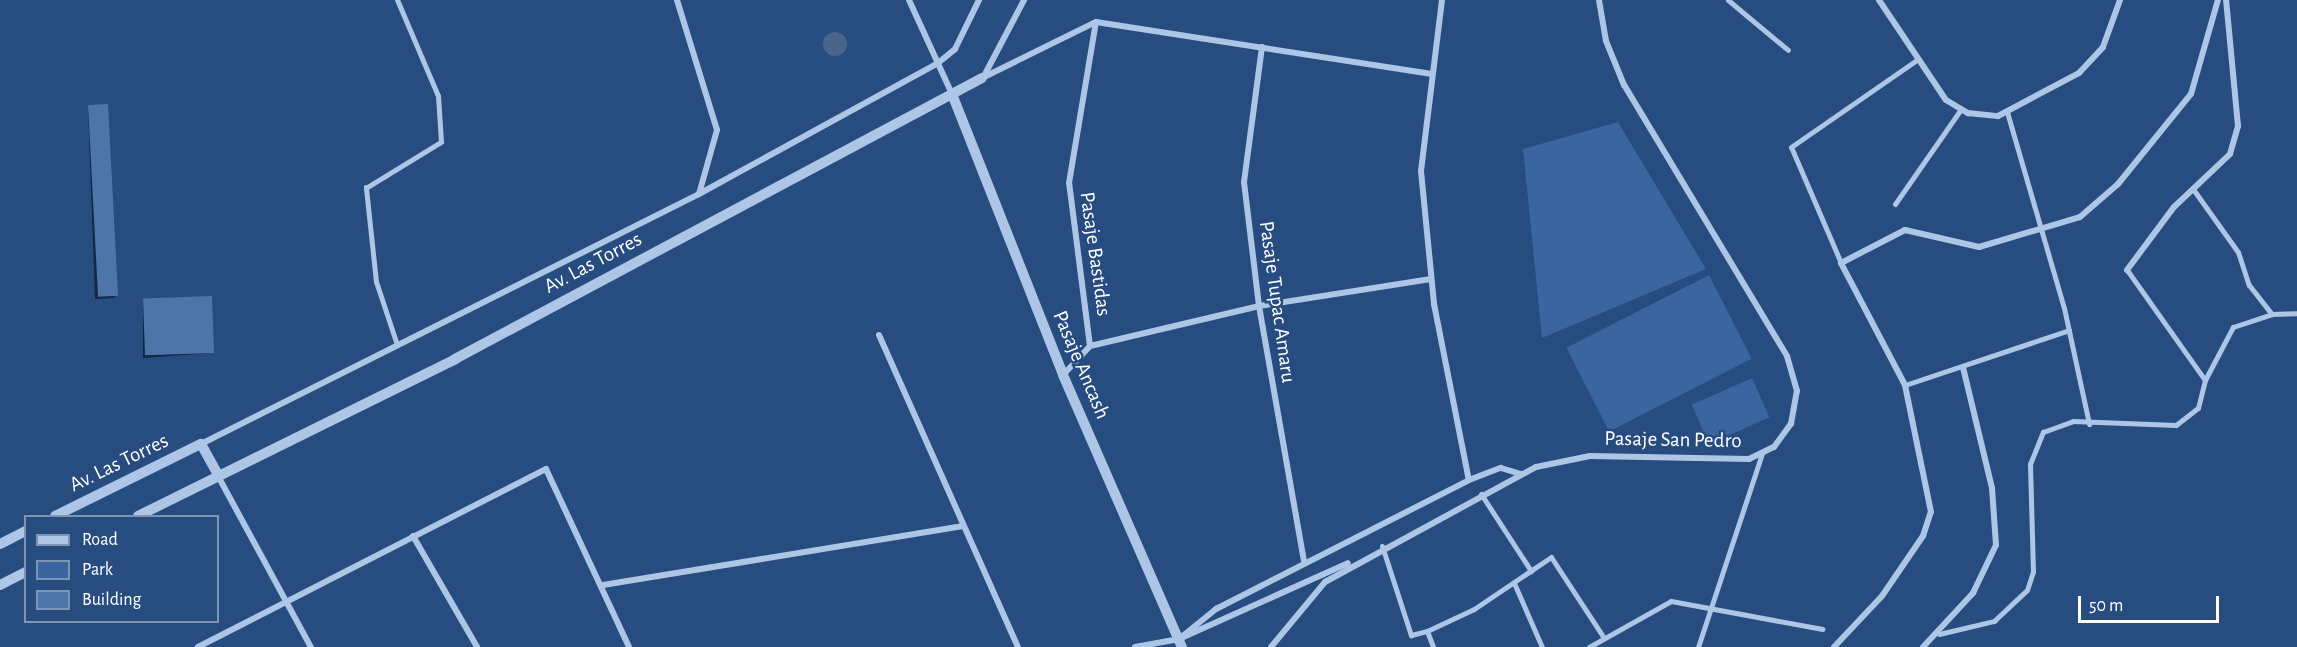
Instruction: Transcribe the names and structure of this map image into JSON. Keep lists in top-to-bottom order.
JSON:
{
  "streets": {
    "street": [
      "Pasaje Bastidas",
      "Av. Las Torres",
      "Pasaje Tupac Amaru",
      "Pasaje Ancash",
      "Pasaje San Pedro"
    ]
  },
  "crossings": [
    ["Pasaje Bastidas", "Pasaje Ancash"],
    ["Av. Las Torres", "Pasaje Ancash"]
  ],
  "legend": ["Road", "Park", "Building"],
  "scale_bar": "50 m"
}
